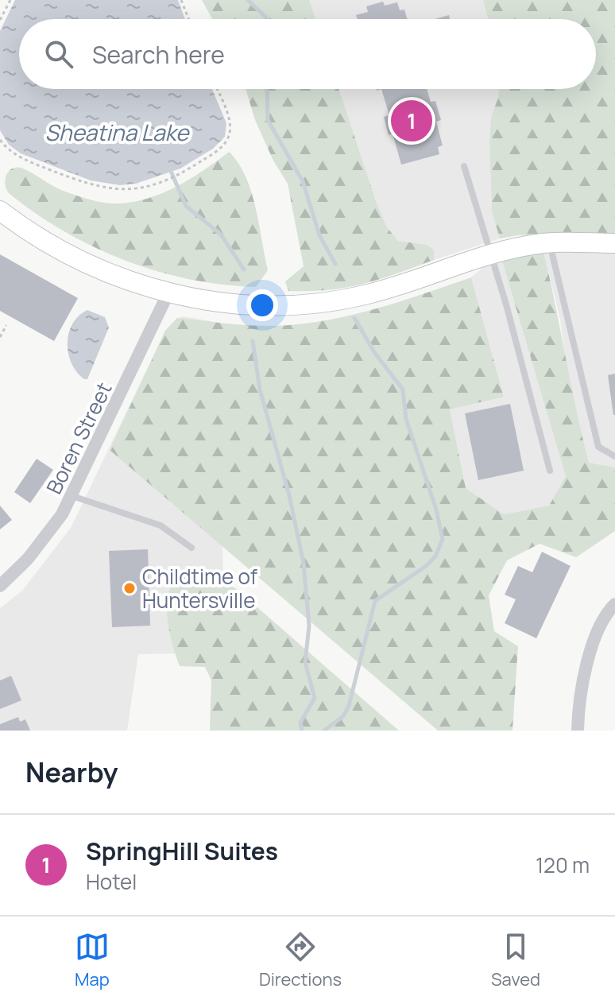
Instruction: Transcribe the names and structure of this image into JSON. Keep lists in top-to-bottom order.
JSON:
{
  "streets": {
    "street": ["Boren Street"]
  },
  "water": ["Sheatina Lake"],
  "places": ["Childtime of Huntersville"],
  "page": {
    "search": "Search here",
    "pins": "1",
    "heading": "Nearby",
    "list": [
      {
        "mark": "1",
        "name": "SpringHill Suites",
        "note": "Hotel",
        "value": "120 m"
      }
    ],
    "nav": ["Map", "Directions", "Saved"]
  }
}
